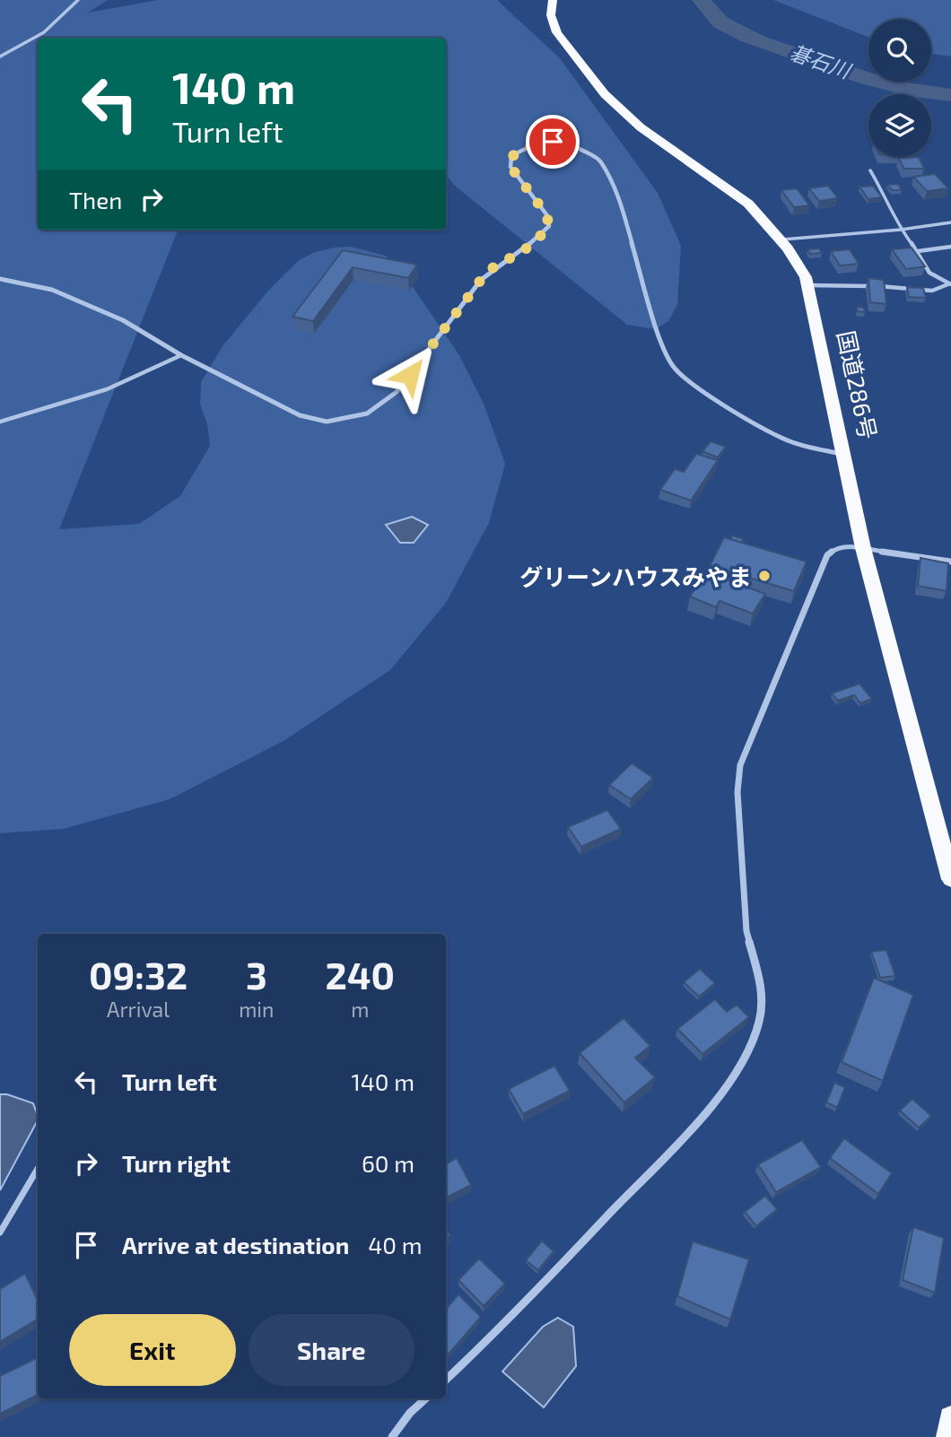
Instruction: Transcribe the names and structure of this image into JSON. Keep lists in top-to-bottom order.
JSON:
{
  "streets": {
    "highway": ["国道286号"]
  },
  "water": ["碁石川"],
  "places": ["グリーンハウスみやま"],
  "page": {
    "turn": ["140 m", "Turn left"],
    "then": "Then",
    "eta": [
      "09:32",
      "Arrival",
      "3",
      "min",
      "240",
      "m"
    ],
    "list": [
      {
        "name": "Turn left",
        "value": "140 m"
      },
      {
        "name": "Turn right",
        "value": "60 m"
      },
      {
        "name": "Arrive at destination",
        "value": "40 m"
      }
    ],
    "buttons": ["Exit", "Share"]
  }
}
